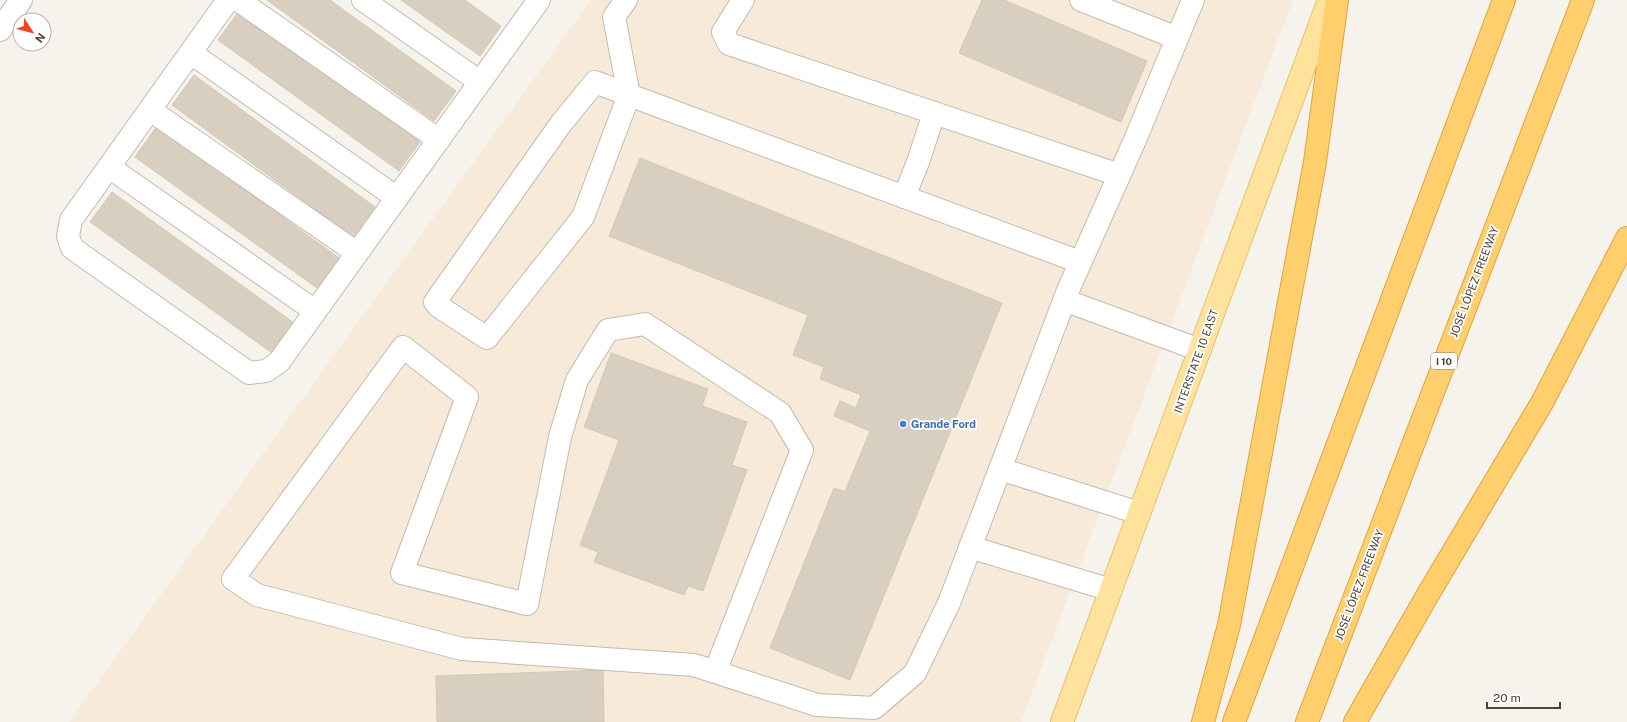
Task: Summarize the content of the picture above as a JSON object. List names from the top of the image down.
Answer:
{
  "streets": {
    "highway": ["JOSÉ LÓPEZ FREEWAY", "I 10"],
    "main road": ["INTERSTATE 10 EAST"]
  },
  "places": ["Grande Ford"],
  "scale_bar": "20 m",
  "north": "bottom right"
}
